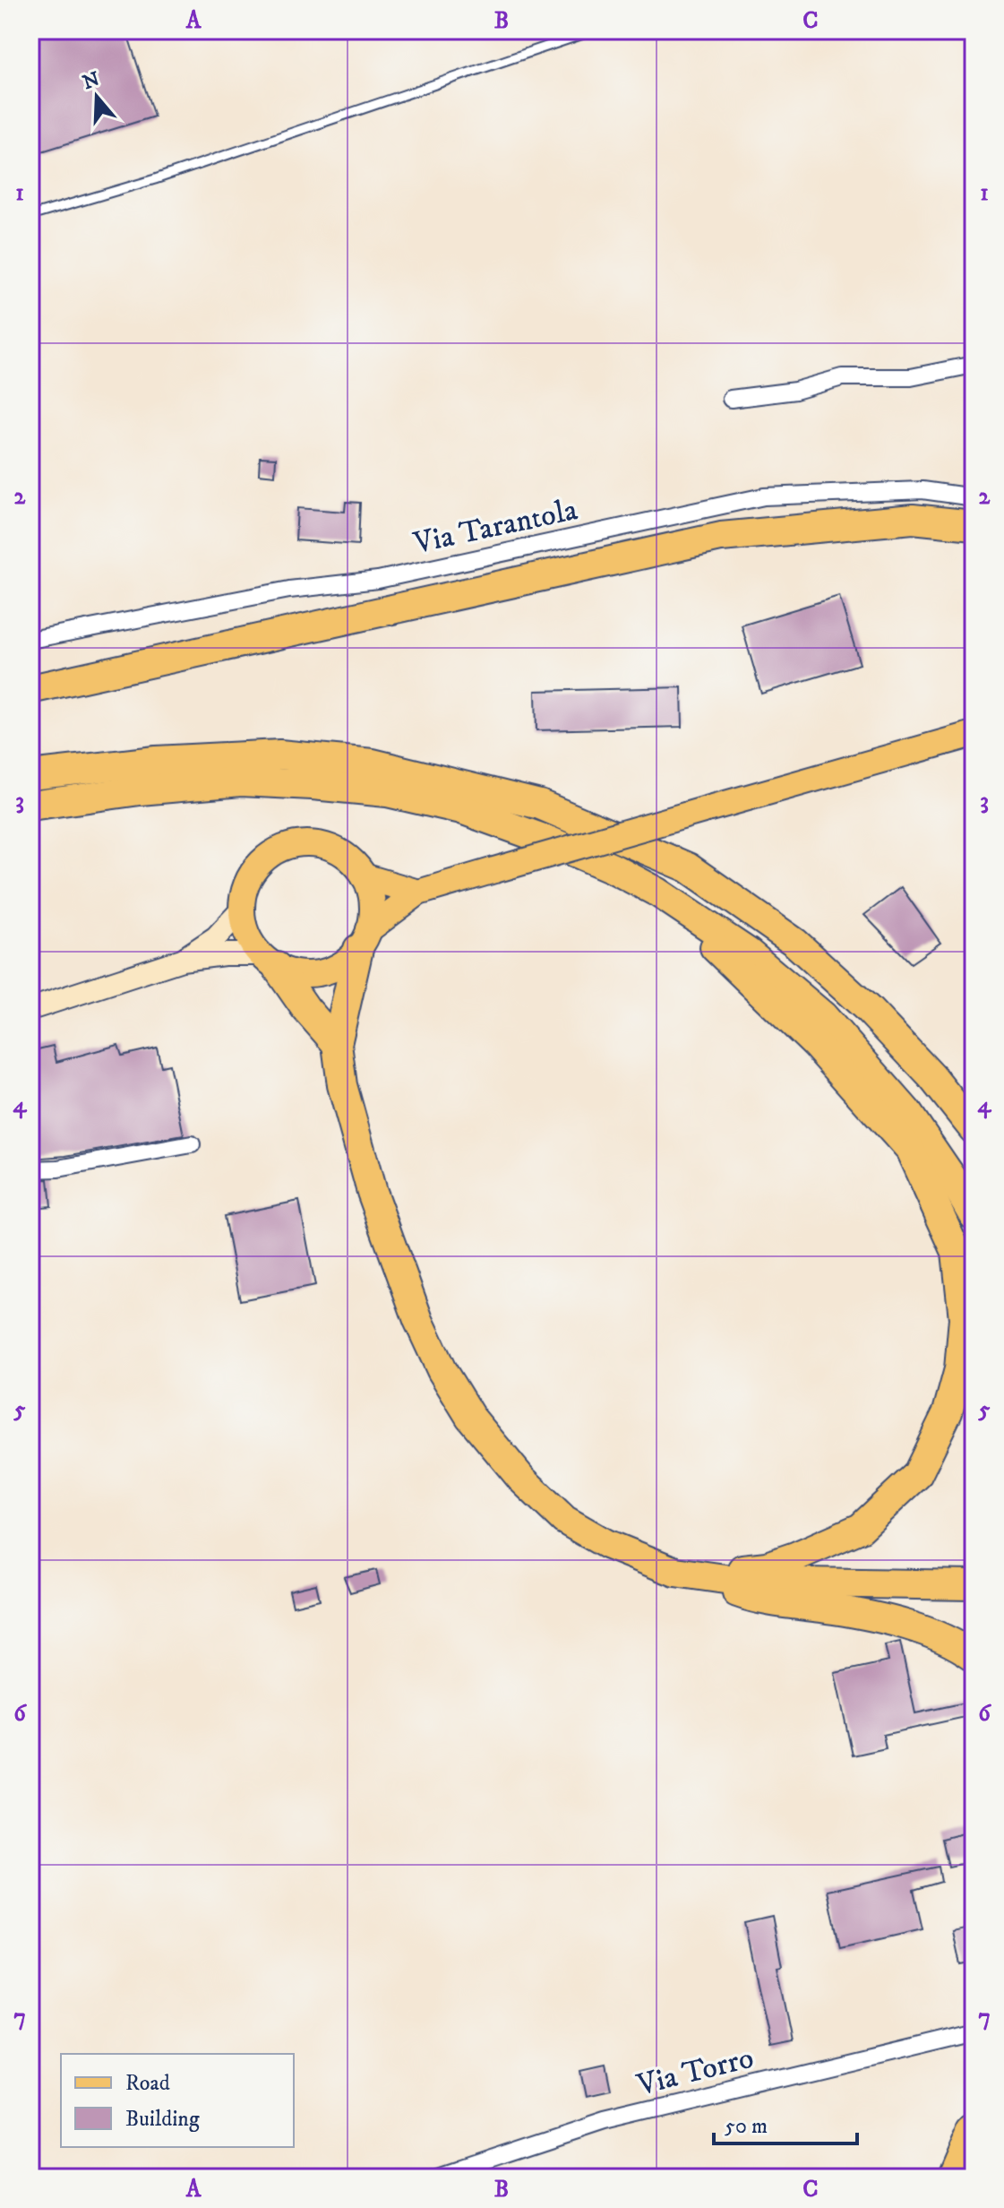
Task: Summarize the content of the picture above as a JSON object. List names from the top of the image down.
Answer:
{
  "streets": {
    "street": ["Via Tarantola", "Via Torro"]
  },
  "legend": ["Road", "Building"],
  "scale_bar": "50 m",
  "north": "top",
  "grid": {
    "columns": ["A", "B", "C"],
    "rows": [
      "1",
      "2",
      "3",
      "4",
      "5",
      "6",
      "7"
    ]
  }
}
